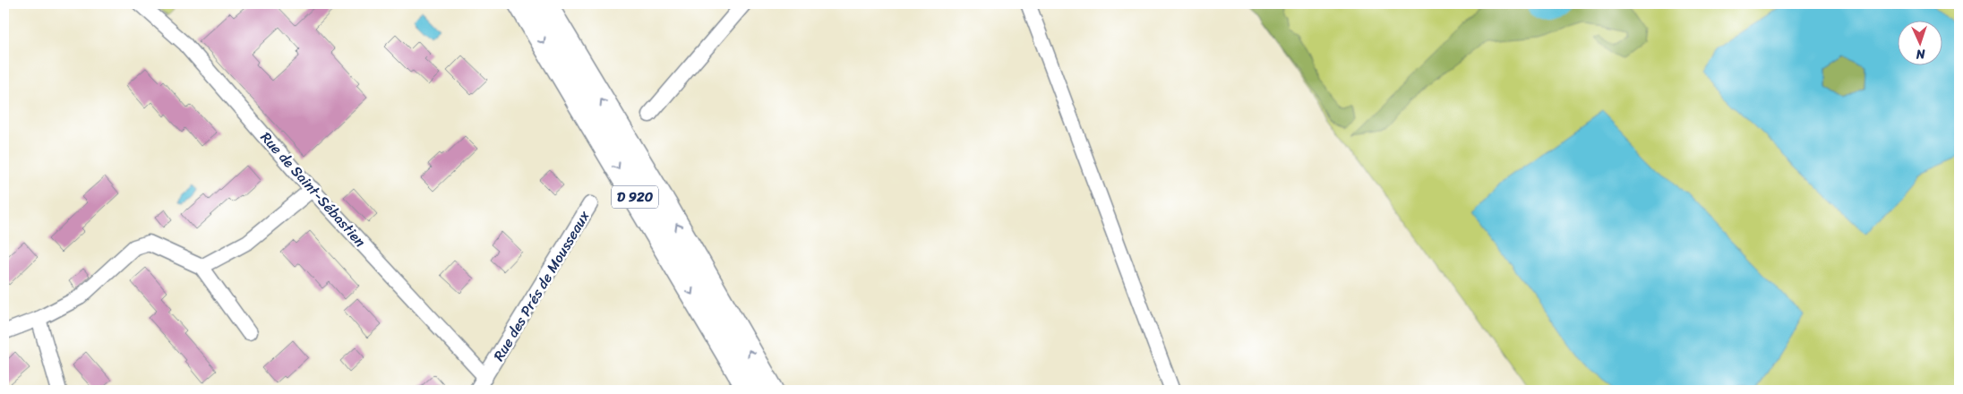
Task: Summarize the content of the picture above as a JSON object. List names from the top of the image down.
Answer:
{
  "streets": {
    "highway": ["D 920"],
    "street": ["Rue de Saint-Sébastien", "Rue des Prés de Mousseaux"]
  },
  "crossings": [
    ["Rue de Saint-Sébastien", "Rue des Prés de Mousseaux"]
  ],
  "north": "bottom"
}
